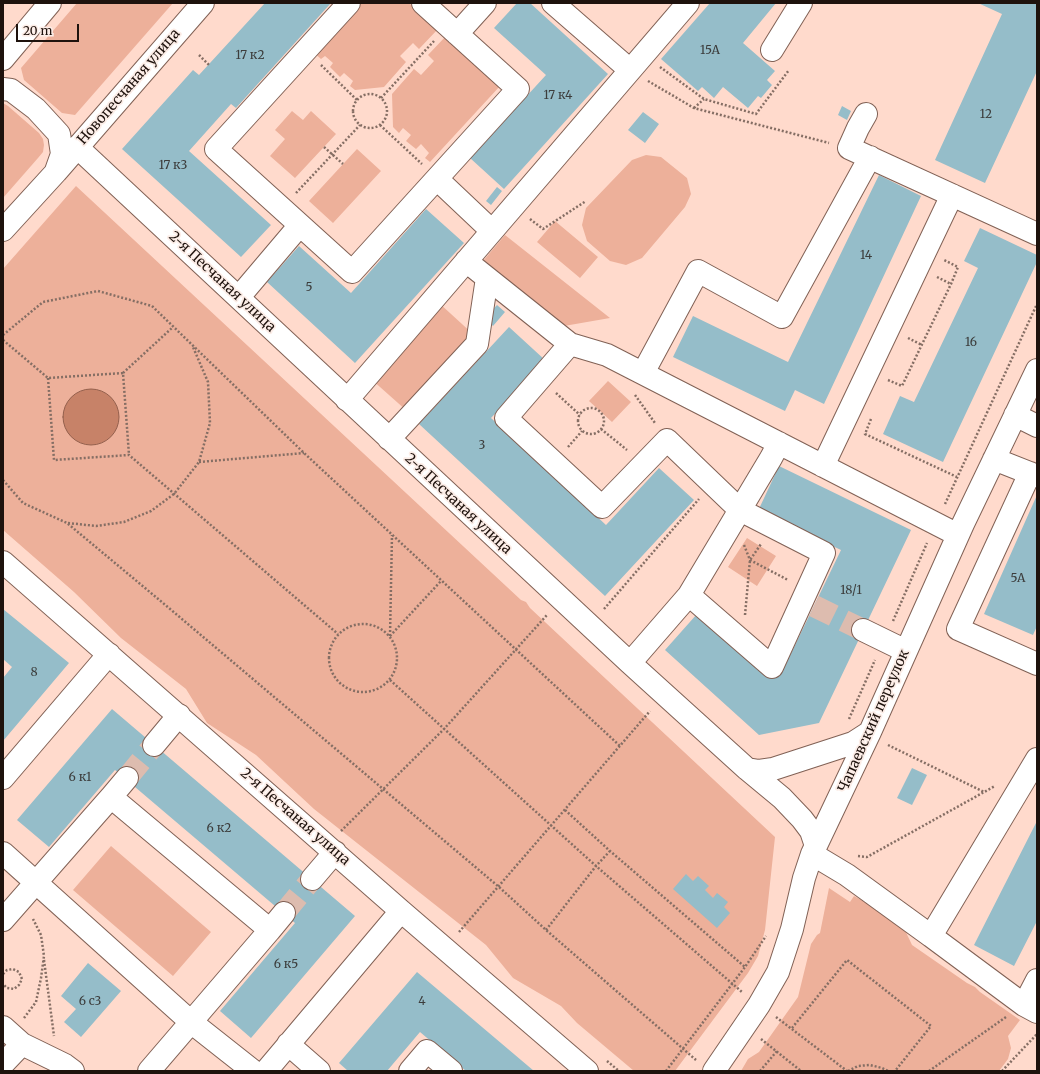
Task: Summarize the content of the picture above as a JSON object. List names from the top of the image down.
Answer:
{
  "streets": {
    "street": ["Новопесчаная улица", "2-я Песчаная улица", "Чапаевский переулок"]
  },
  "crossings": [
    ["Новопесчаная улица", "2-я Песчаная улица"],
    ["2-я Песчаная улица", "Чапаевский переулок"]
  ],
  "house_numbers": [
    "15А",
    "17 к2",
    "17 к4",
    "12",
    "17 к3",
    "14",
    "5",
    "16",
    "3",
    "5А",
    "18/1",
    "8",
    "6 к1",
    "6 к2",
    "6 к5",
    "6 с3",
    "4"
  ],
  "scale_bar": "20 m"
}
